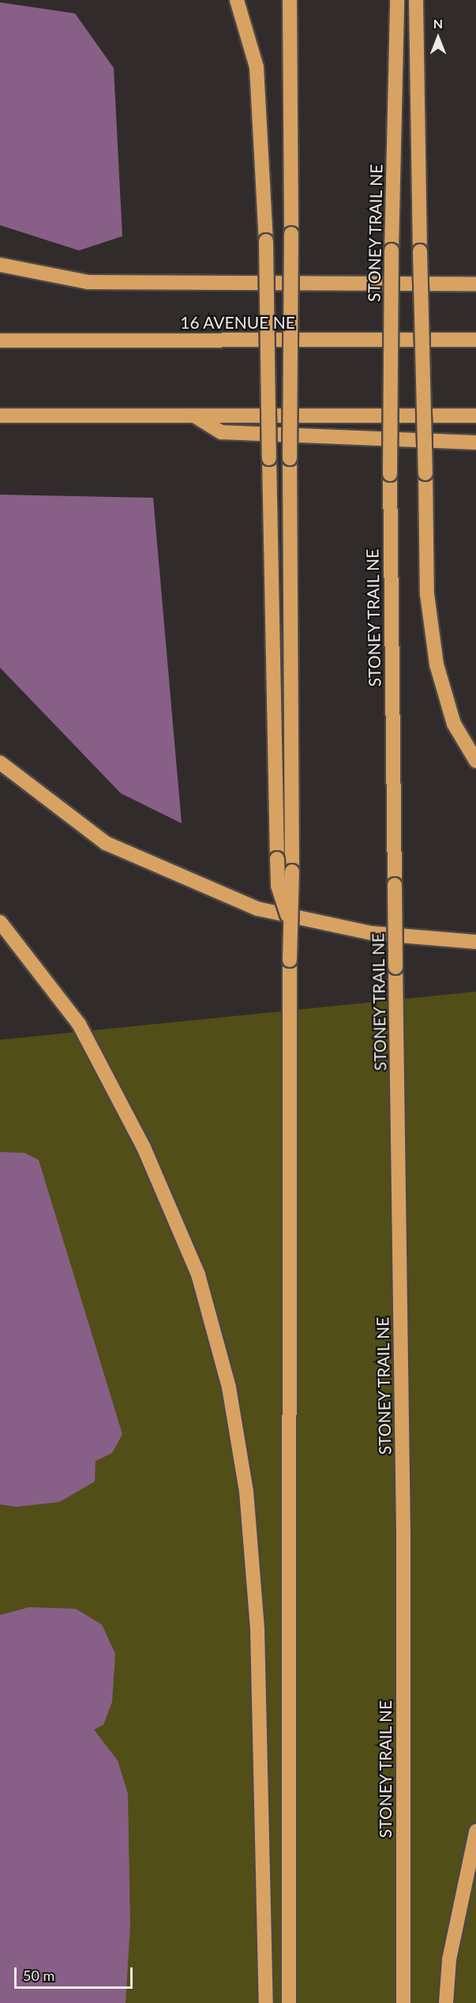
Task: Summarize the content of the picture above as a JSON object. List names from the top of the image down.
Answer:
{
  "streets": {
    "highway": ["STONEY TRAIL NE", "16 AVENUE NE"]
  },
  "scale_bar": "50 m",
  "north": "top"
}
